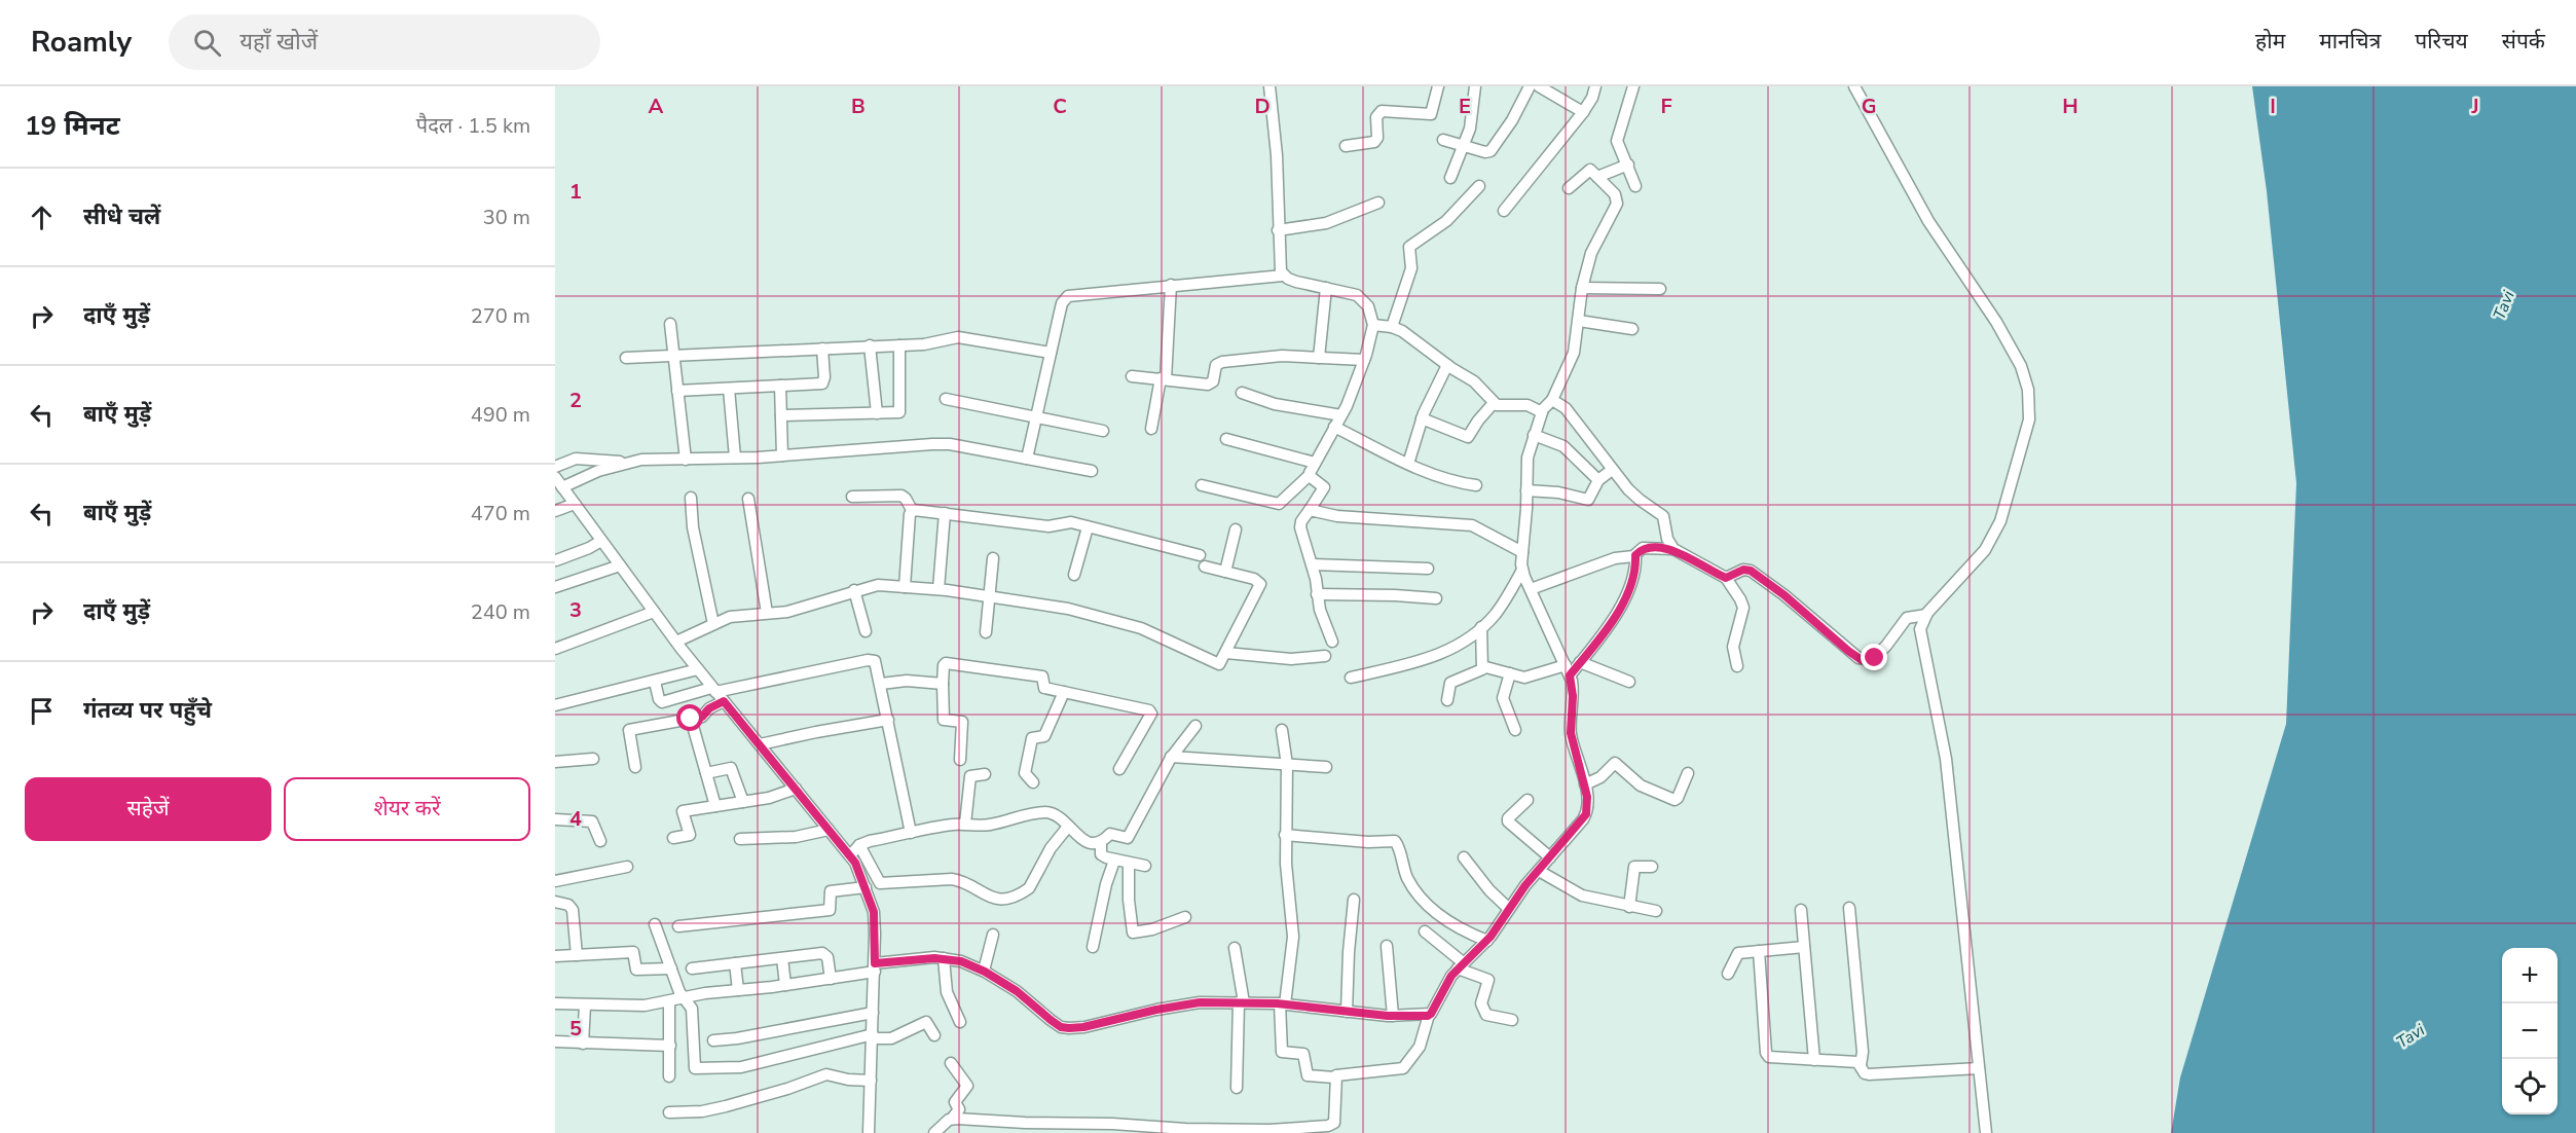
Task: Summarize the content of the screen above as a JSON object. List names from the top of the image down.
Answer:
{
  "water": ["Tavi"],
  "page": {
    "header": "Roamly",
    "search": "यहाँ खोजें",
    "nav": [
      "होम",
      "मानचित्र",
      "परिचय",
      "संपर्क"
    ],
    "heading": ["19 मिनट", "पैदल · 1.5 km"],
    "list": [
      ["सीधे चलें", "30 m"],
      ["दाएँ मुड़ें", "270 m"],
      ["बाएँ मुड़ें", "490 m"],
      ["बाएँ मुड़ें", "470 m"],
      ["दाएँ मुड़ें", "240 m"],
      "गंतव्य पर पहुँचे"
    ],
    "buttons": ["सहेजें", "शेयर करें"],
    "map_buttons": ["+", "−"]
  },
  "grid": {
    "columns": [
      "A",
      "B",
      "C",
      "D",
      "E",
      "F",
      "G",
      "H",
      "I",
      "J"
    ],
    "rows": [
      "1",
      "2",
      "3",
      "4",
      "5"
    ]
  }
}
